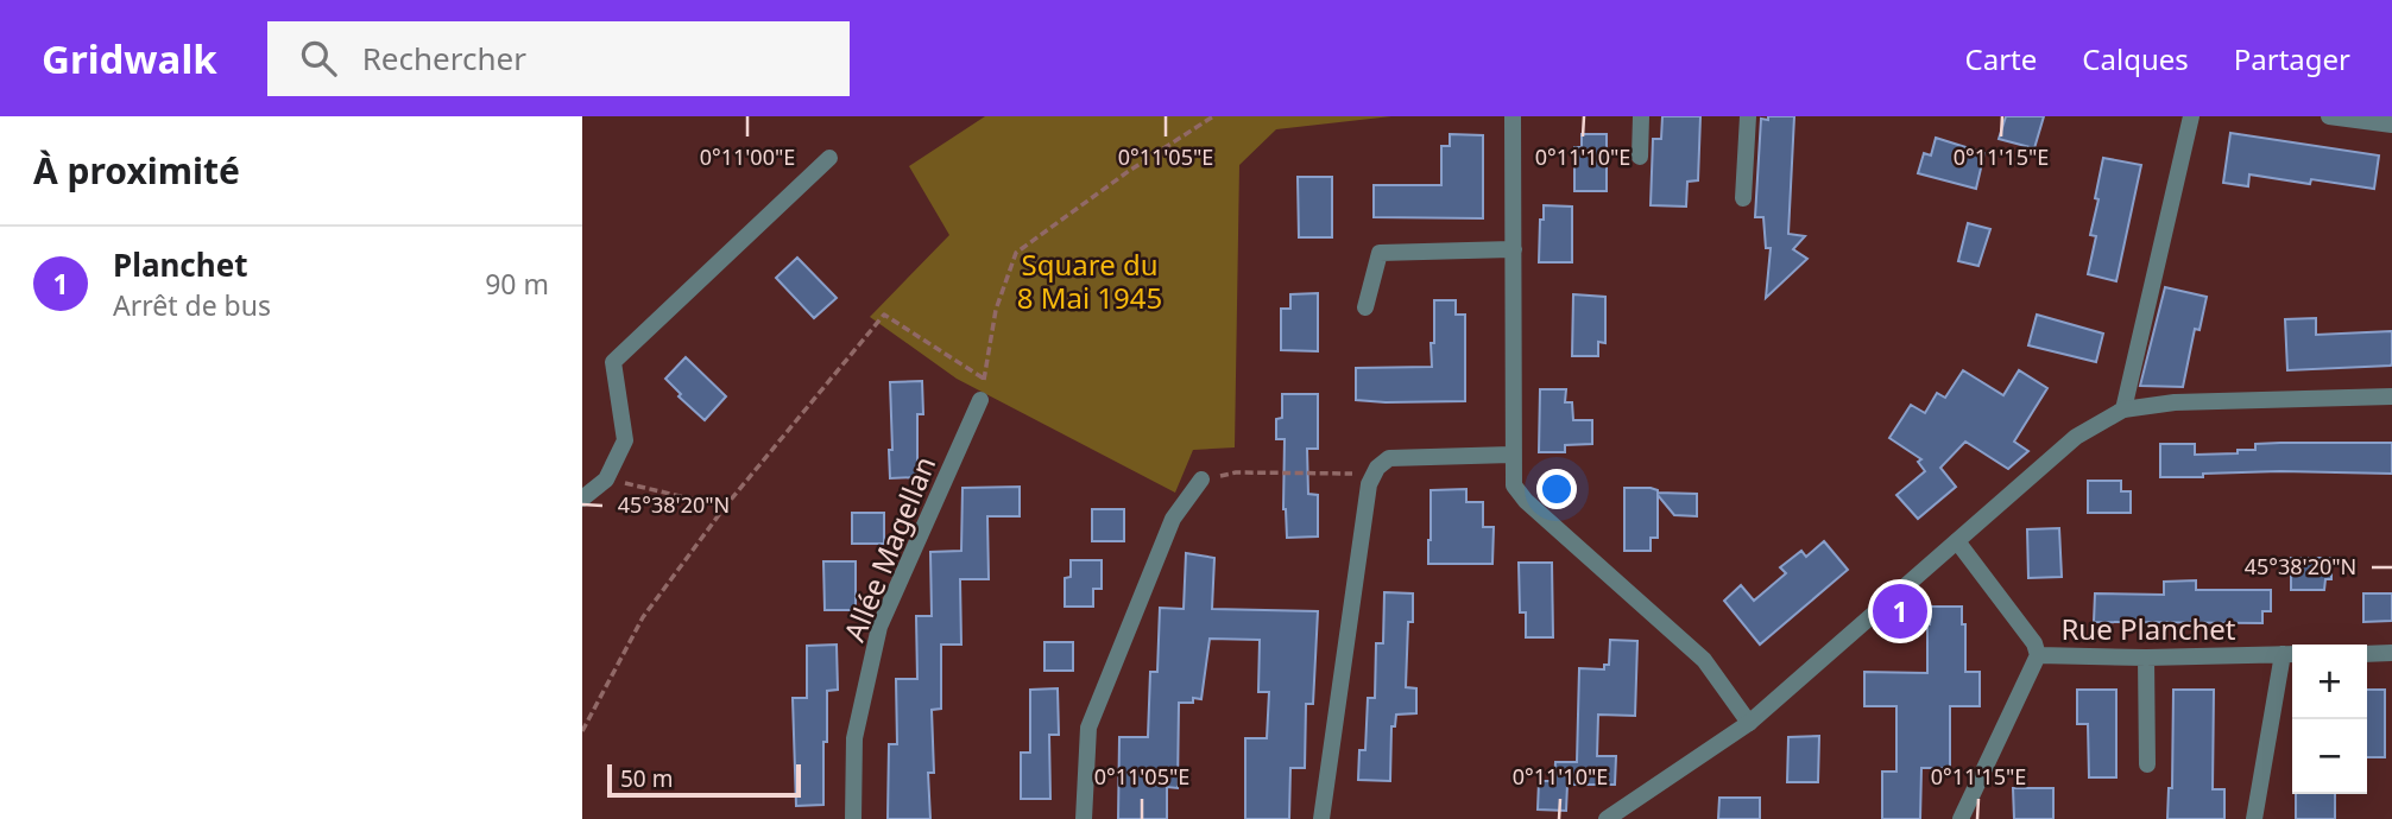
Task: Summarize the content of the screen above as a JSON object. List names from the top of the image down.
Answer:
{
  "streets": {
    "street": ["Allée Magellan", "Rue Planchet"]
  },
  "parks": ["Square du 8 Mai 1945"],
  "scale_bar": "50 m",
  "page": {
    "header": "Gridwalk",
    "search": "Rechercher",
    "nav": ["Carte", "Calques", "Partager"],
    "heading": "À proximité",
    "list": [
      {
        "mark": "1",
        "name": "Planchet",
        "note": "Arrêt de bus",
        "value": "90 m"
      }
    ],
    "pins": "1",
    "map_buttons": ["+", "−"],
    "scale": "50 m"
  },
  "coordinates": [
    "0°11'00\"E",
    "0°11'05\"E",
    "0°11'10\"E",
    "0°11'15\"E",
    "45°38'20\"N"
  ]
}
